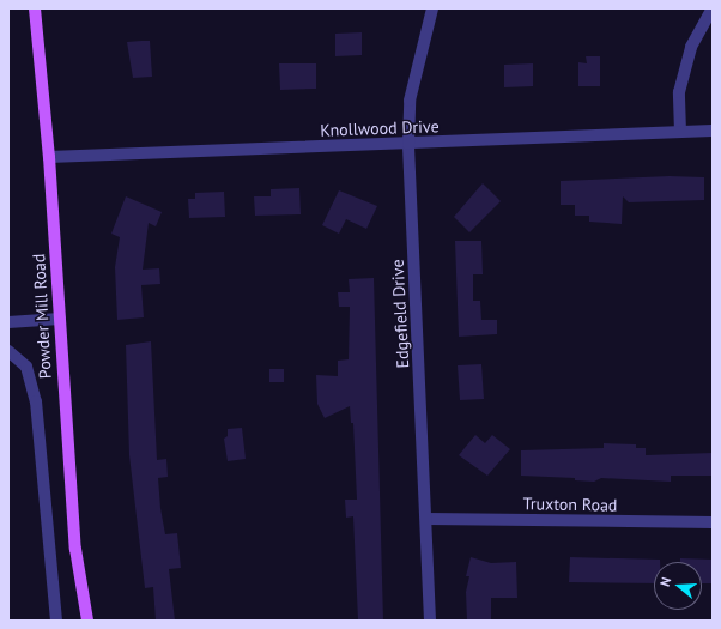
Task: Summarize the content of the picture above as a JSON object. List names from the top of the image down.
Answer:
{
  "streets": {
    "main road": ["Powder Mill Road"],
    "street": ["Knollwood Drive", "Edgefield Drive", "Truxton Road"]
  },
  "crossings": [
    ["Knollwood Drive", "Edgefield Drive"],
    ["Knollwood Drive", "Powder Mill Road"],
    ["Edgefield Drive", "Truxton Road"]
  ],
  "north": "left"
}
